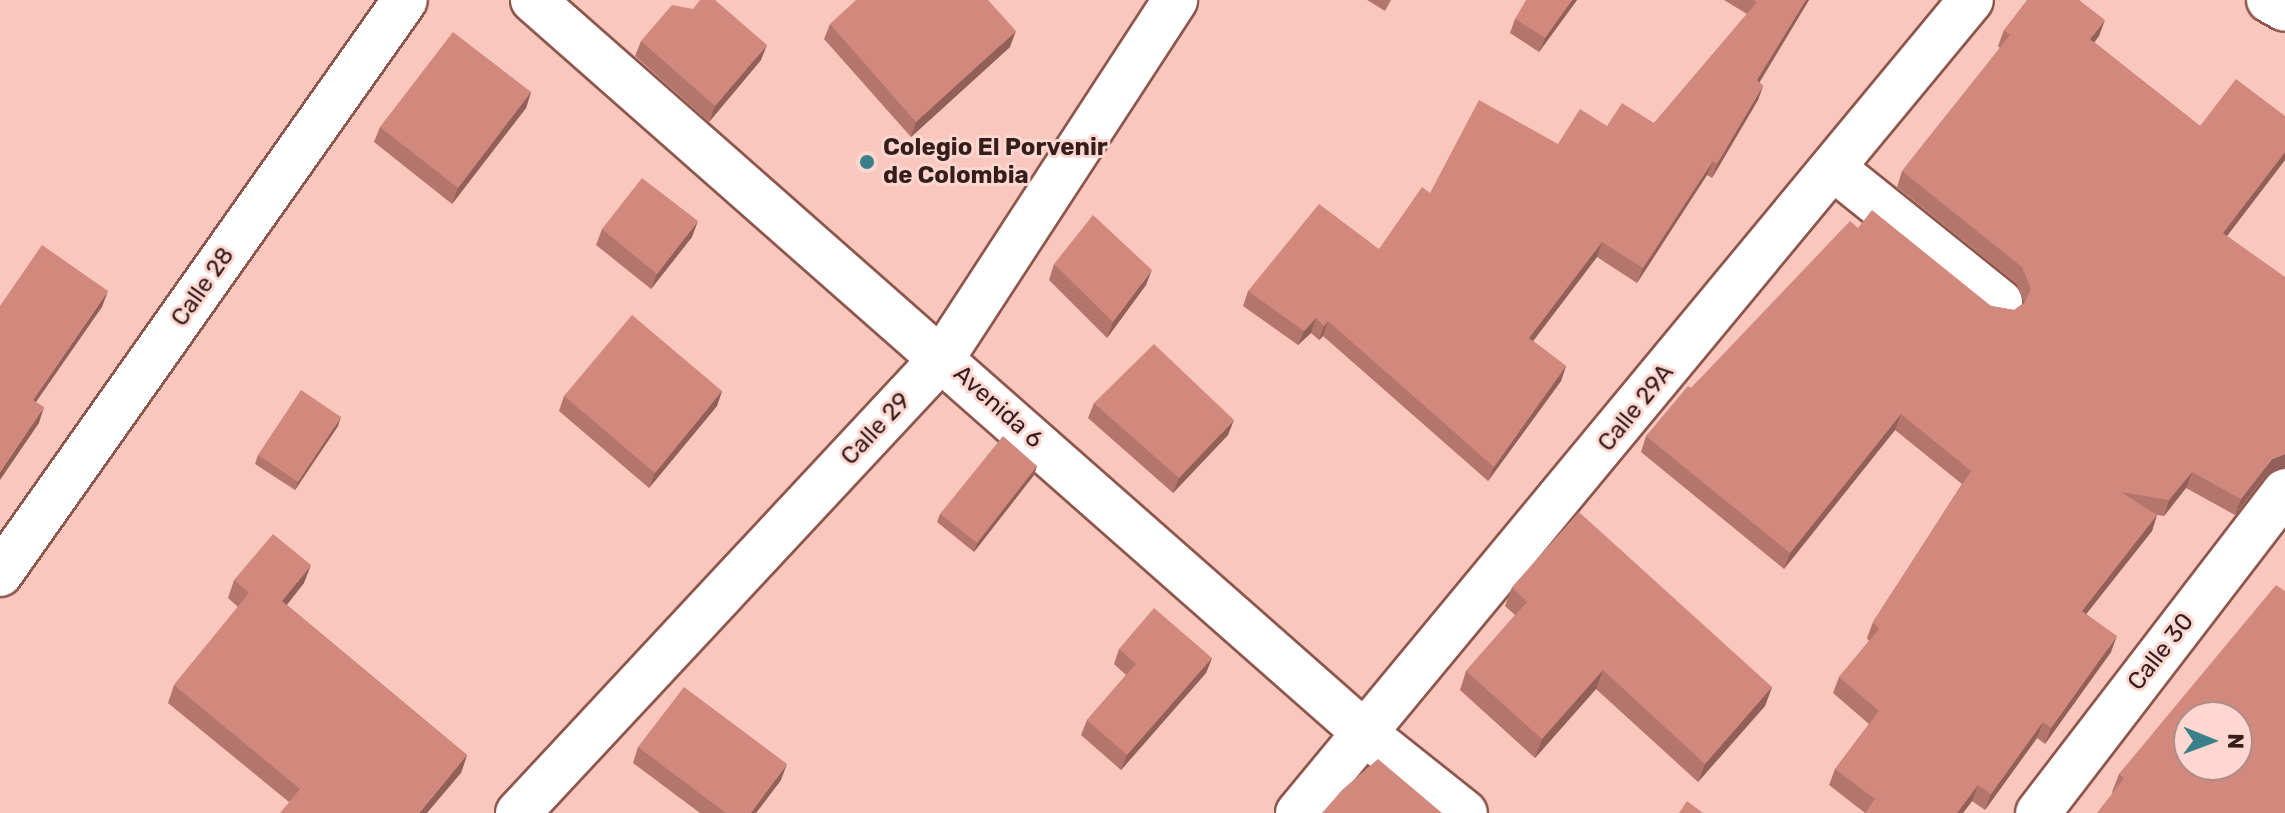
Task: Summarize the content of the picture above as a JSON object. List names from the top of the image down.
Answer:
{
  "streets": {
    "street": [
      "Calle 28",
      "Avenida 6",
      "Calle 29A",
      "Calle 29",
      "Calle 30"
    ]
  },
  "crossings": [
    ["Avenida 6", "Calle 29A"],
    ["Avenida 6", "Calle 29"]
  ],
  "places": ["Colegio El Porvenir de Colombia"],
  "north": "right"
}
